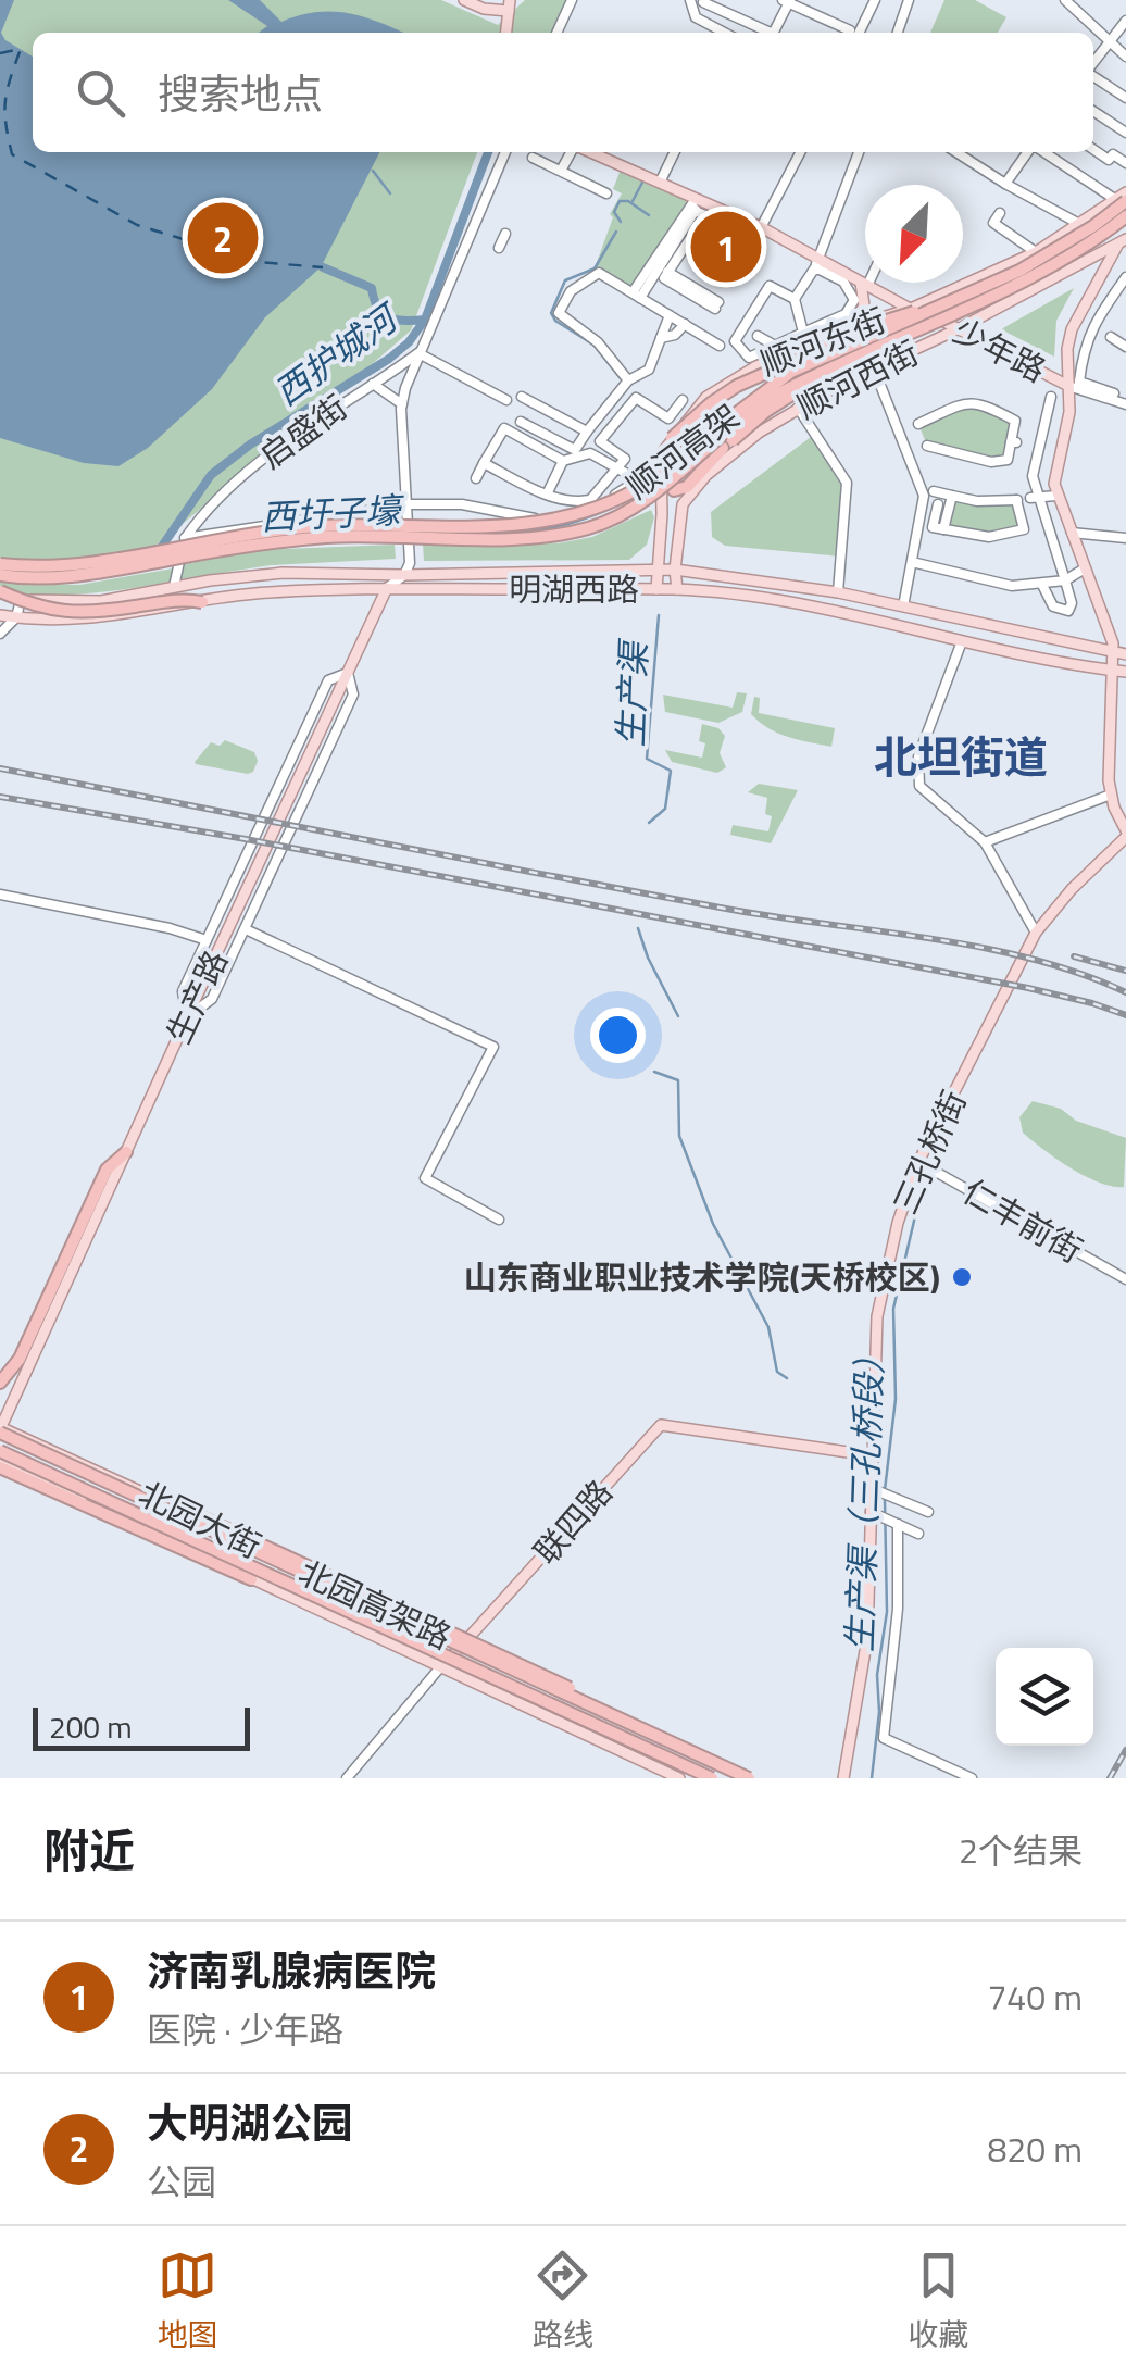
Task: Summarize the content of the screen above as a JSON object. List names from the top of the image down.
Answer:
{
  "streets": {
    "highway": ["顺河高架", "北园高架路"],
    "main road": [
      "顺河东街",
      "少年路",
      "顺河西街",
      "明湖西路",
      "生产路",
      "三孔桥街",
      "北园大街",
      "联四路"
    ],
    "street": ["启盛街", "仁丰前街"]
  },
  "crossings": [
    ["顺河东街", "少年路"],
    ["顺河东街", "顺河高架"],
    ["顺河东街", "明湖西路"],
    ["少年路", "顺河西街"],
    ["少年路", "顺河高架"],
    ["顺河西街", "明湖西路"],
    ["启盛街", "明湖西路"],
    ["明湖西路", "生产路"],
    ["生产路", "北园大街"],
    ["生产路", "北园高架路"],
    ["三孔桥街", "仁丰前街"],
    ["三孔桥街", "联四路"],
    ["北园大街", "联四路"],
    ["北园大街", "北园高架路"]
  ],
  "districts": ["北坦街道"],
  "water": [
    "西护城河",
    "西圩子壕",
    "生产渠",
    "生产渠（三孔桥段）"
  ],
  "places": ["山东商业职业技术学院(天桥校区)"],
  "scale_bar": "200 m",
  "north": "bottom left",
  "page": {
    "search": "搜索地点",
    "pins": ["2", "1"],
    "scale": "200 m",
    "heading": ["附近", "2个结果"],
    "list": [
      {
        "mark": "1",
        "name": "济南乳腺病医院",
        "note": "医院 · 少年路",
        "value": "740 m"
      },
      {
        "mark": "2",
        "name": "大明湖公园",
        "note": "公园",
        "value": "820 m"
      }
    ],
    "nav": ["地图", "路线", "收藏"]
  }
}
